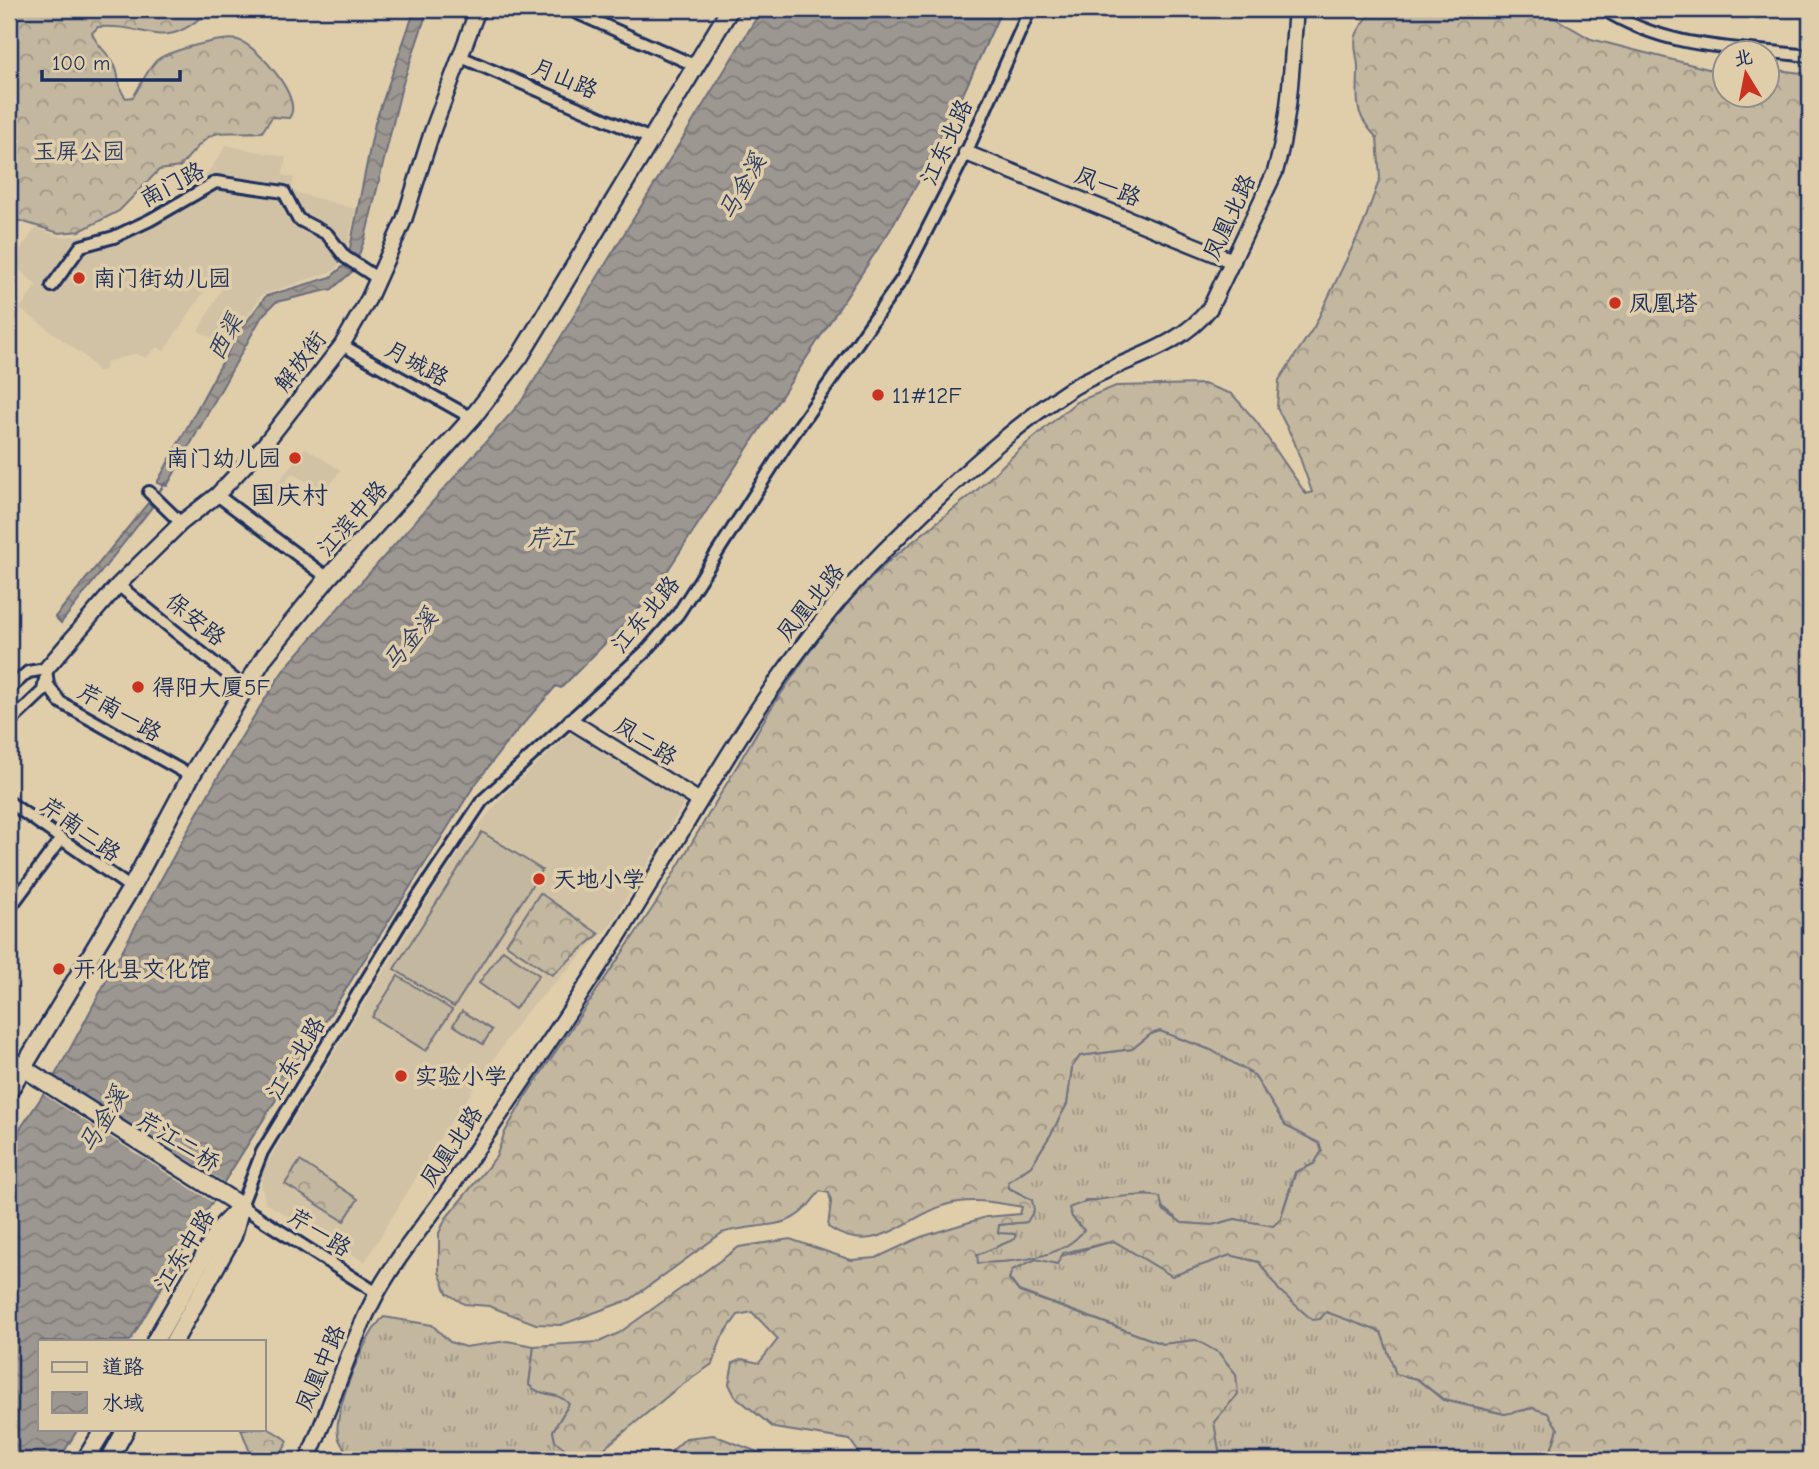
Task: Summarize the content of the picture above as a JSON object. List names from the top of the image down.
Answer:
{
  "streets": {
    "main road": ["江滨中路", "芹江二桥", "江东中路"],
    "street": [
      "月山路",
      "江东北路",
      "南门路",
      "凤一路",
      "凤凰北路",
      "解放街",
      "月城路",
      "保安路",
      "芹南一路",
      "凤二路",
      "芹南二路",
      "芹一路",
      "凤凰中路"
    ]
  },
  "crossings": [
    ["月山路", "解放街"],
    ["月山路", "江滨中路"],
    ["江东北路", "凤一路"],
    ["江东北路", "凤二路"],
    ["江东北路", "芹江二桥"],
    ["江东北路", "芹一路"],
    ["江东北路", "江东中路"],
    ["南门路", "解放街"],
    ["凤一路", "凤凰北路"],
    ["凤凰北路", "凤二路"],
    ["凤凰北路", "芹一路"],
    ["凤凰北路", "凤凰中路"],
    ["解放街", "月城路"],
    ["解放街", "保安路"],
    ["解放街", "芹南一路"],
    ["月城路", "江滨中路"],
    ["江滨中路", "保安路"],
    ["江滨中路", "芹南一路"],
    ["江滨中路", "芹南二路"],
    ["江滨中路", "芹江二桥"],
    ["芹江二桥", "芹一路"],
    ["芹江二桥", "江东中路"],
    ["芹一路", "江东中路"],
    ["芹一路", "凤凰中路"]
  ],
  "districts": ["国庆村"],
  "water": ["马金溪", "西渠", "芹江"],
  "parks": ["玉屏公园"],
  "places": [
    "南门街幼儿园",
    "凤凰塔",
    "11#12F",
    "南门幼儿园",
    "得阳大厦5F",
    "天地小学",
    "开化县文化馆",
    "实验小学"
  ],
  "legend": ["道路", "水域"],
  "scale_bar": "100 m",
  "north": "top"
}
